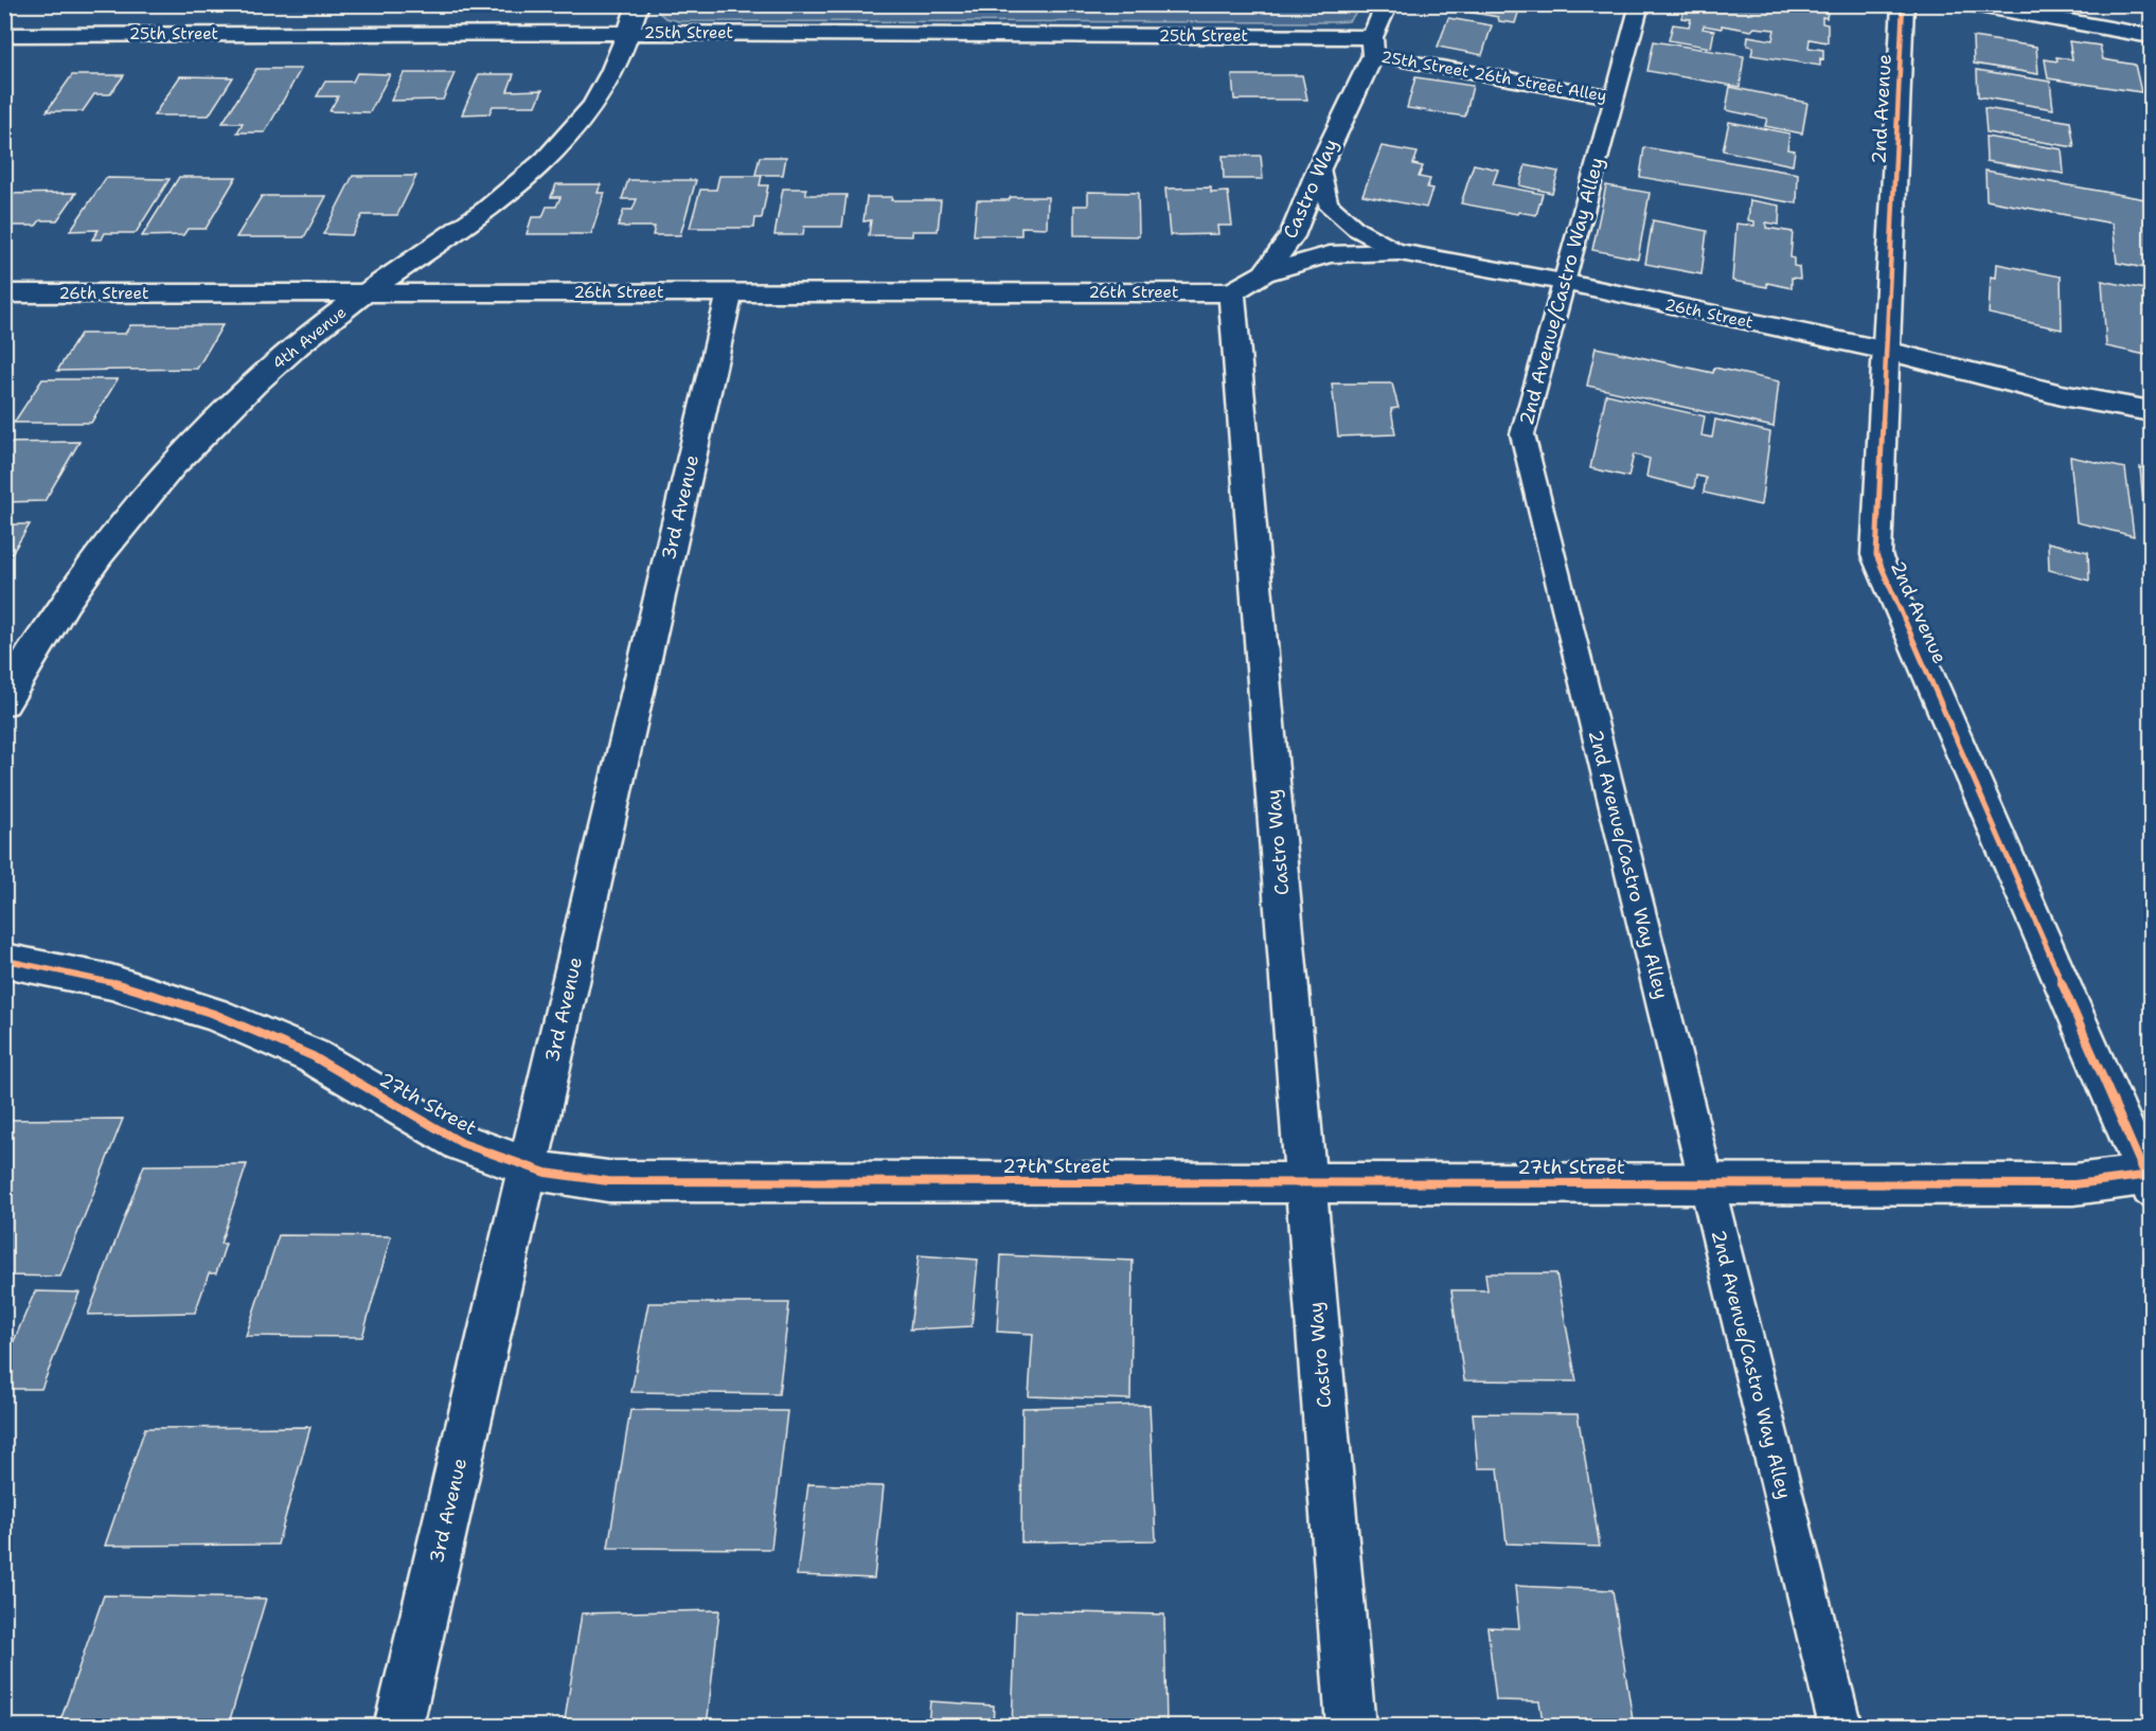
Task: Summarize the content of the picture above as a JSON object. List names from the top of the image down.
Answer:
{
  "streets": {
    "street": [
      "25th Street",
      "2nd Avenue",
      "Castro Way",
      "26th Street",
      "4th Avenue",
      "3rd Avenue",
      "27th Street"
    ],
    "lane": ["25th Street 26th Street Alley", "2nd Avenue/Castro Way Alley"]
  },
  "crossings": [
    ["25th Street", "25th Street 26th Street Alley"],
    ["25th Street", "Castro Way"],
    ["25th Street", "4th Avenue"],
    ["25th Street 26th Street Alley", "Castro Way"],
    ["25th Street 26th Street Alley", "2nd Avenue/Castro Way Alley"],
    ["2nd Avenue", "26th Street"],
    ["2nd Avenue", "27th Street"],
    ["Castro Way", "26th Street"],
    ["Castro Way", "27th Street"],
    ["2nd Avenue/Castro Way Alley", "26th Street"],
    ["2nd Avenue/Castro Way Alley", "27th Street"],
    ["26th Street", "4th Avenue"],
    ["26th Street", "3rd Avenue"],
    ["3rd Avenue", "27th Street"]
  ]
}
